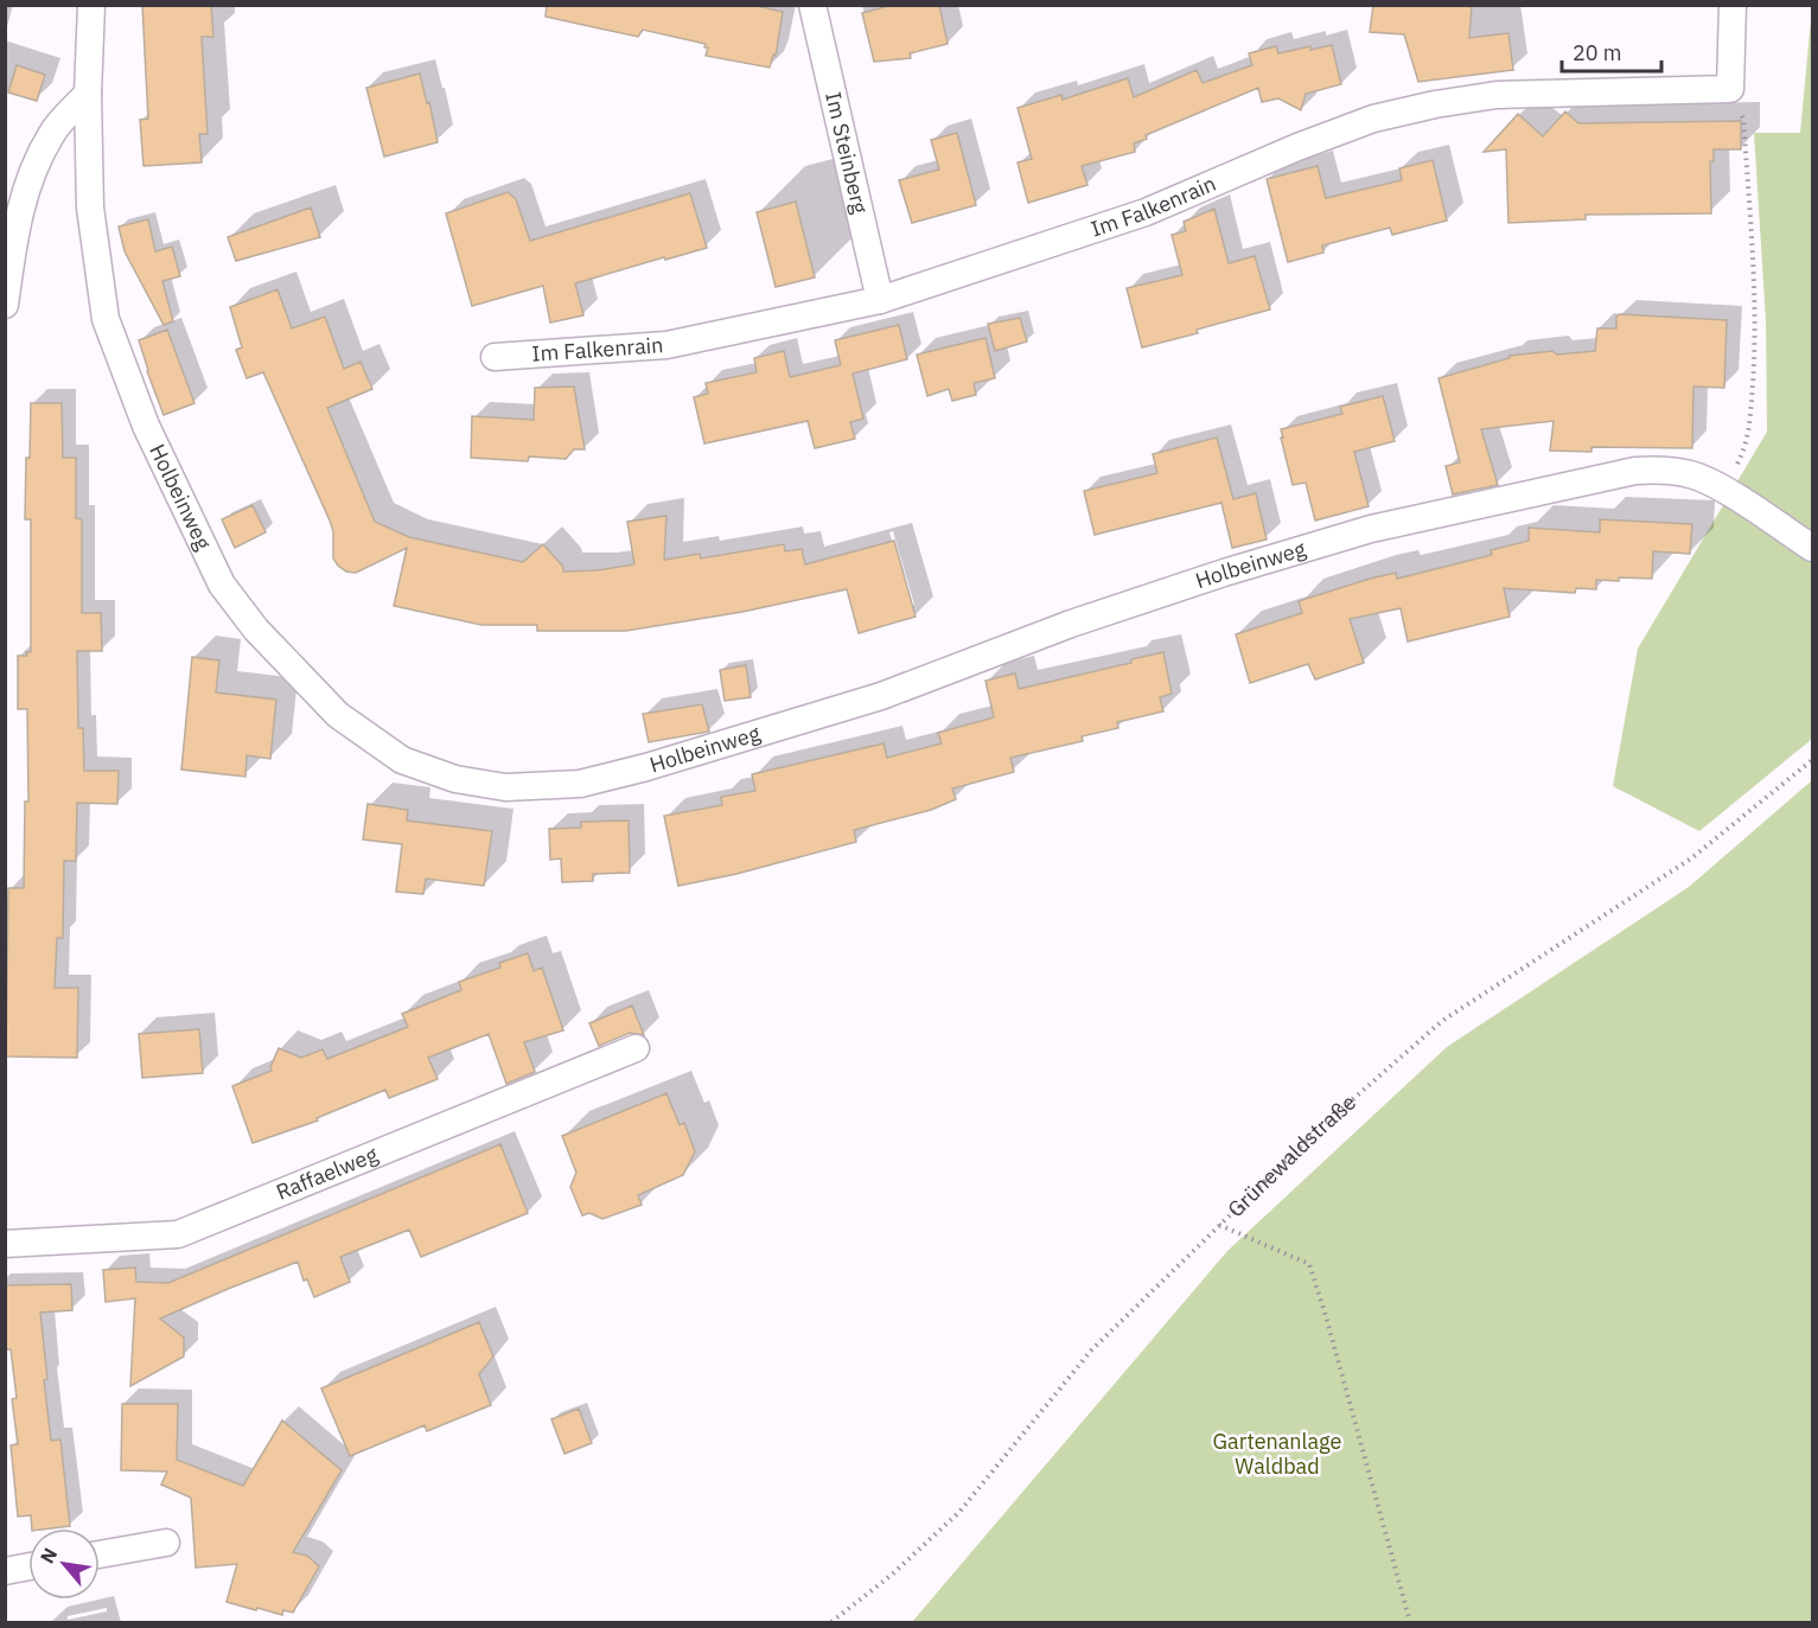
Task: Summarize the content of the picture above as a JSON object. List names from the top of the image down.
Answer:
{
  "streets": {
    "street": [
      "Im Steinberg",
      "Im Falkenrain",
      "Holbeinweg",
      "Raffaelweg"
    ],
    "path": ["Grünewaldstraße"]
  },
  "crossings": [
    ["Im Steinberg", "Im Falkenrain"]
  ],
  "parks": ["Gartenanlage Waldbad"],
  "scale_bar": "20 m",
  "north": "top left"
}
